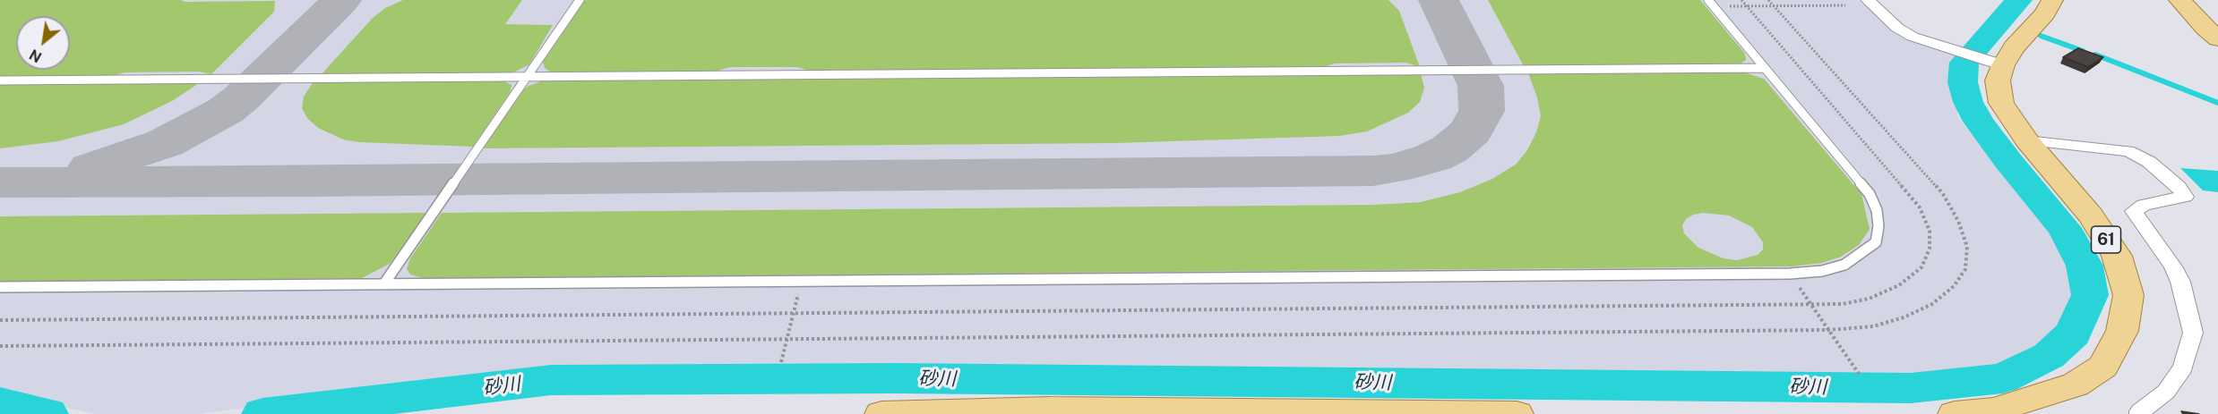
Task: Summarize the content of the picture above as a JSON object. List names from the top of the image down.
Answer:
{
  "streets": {
    "main road": ["61"]
  },
  "water": ["砂川"],
  "north": "bottom left"
}
